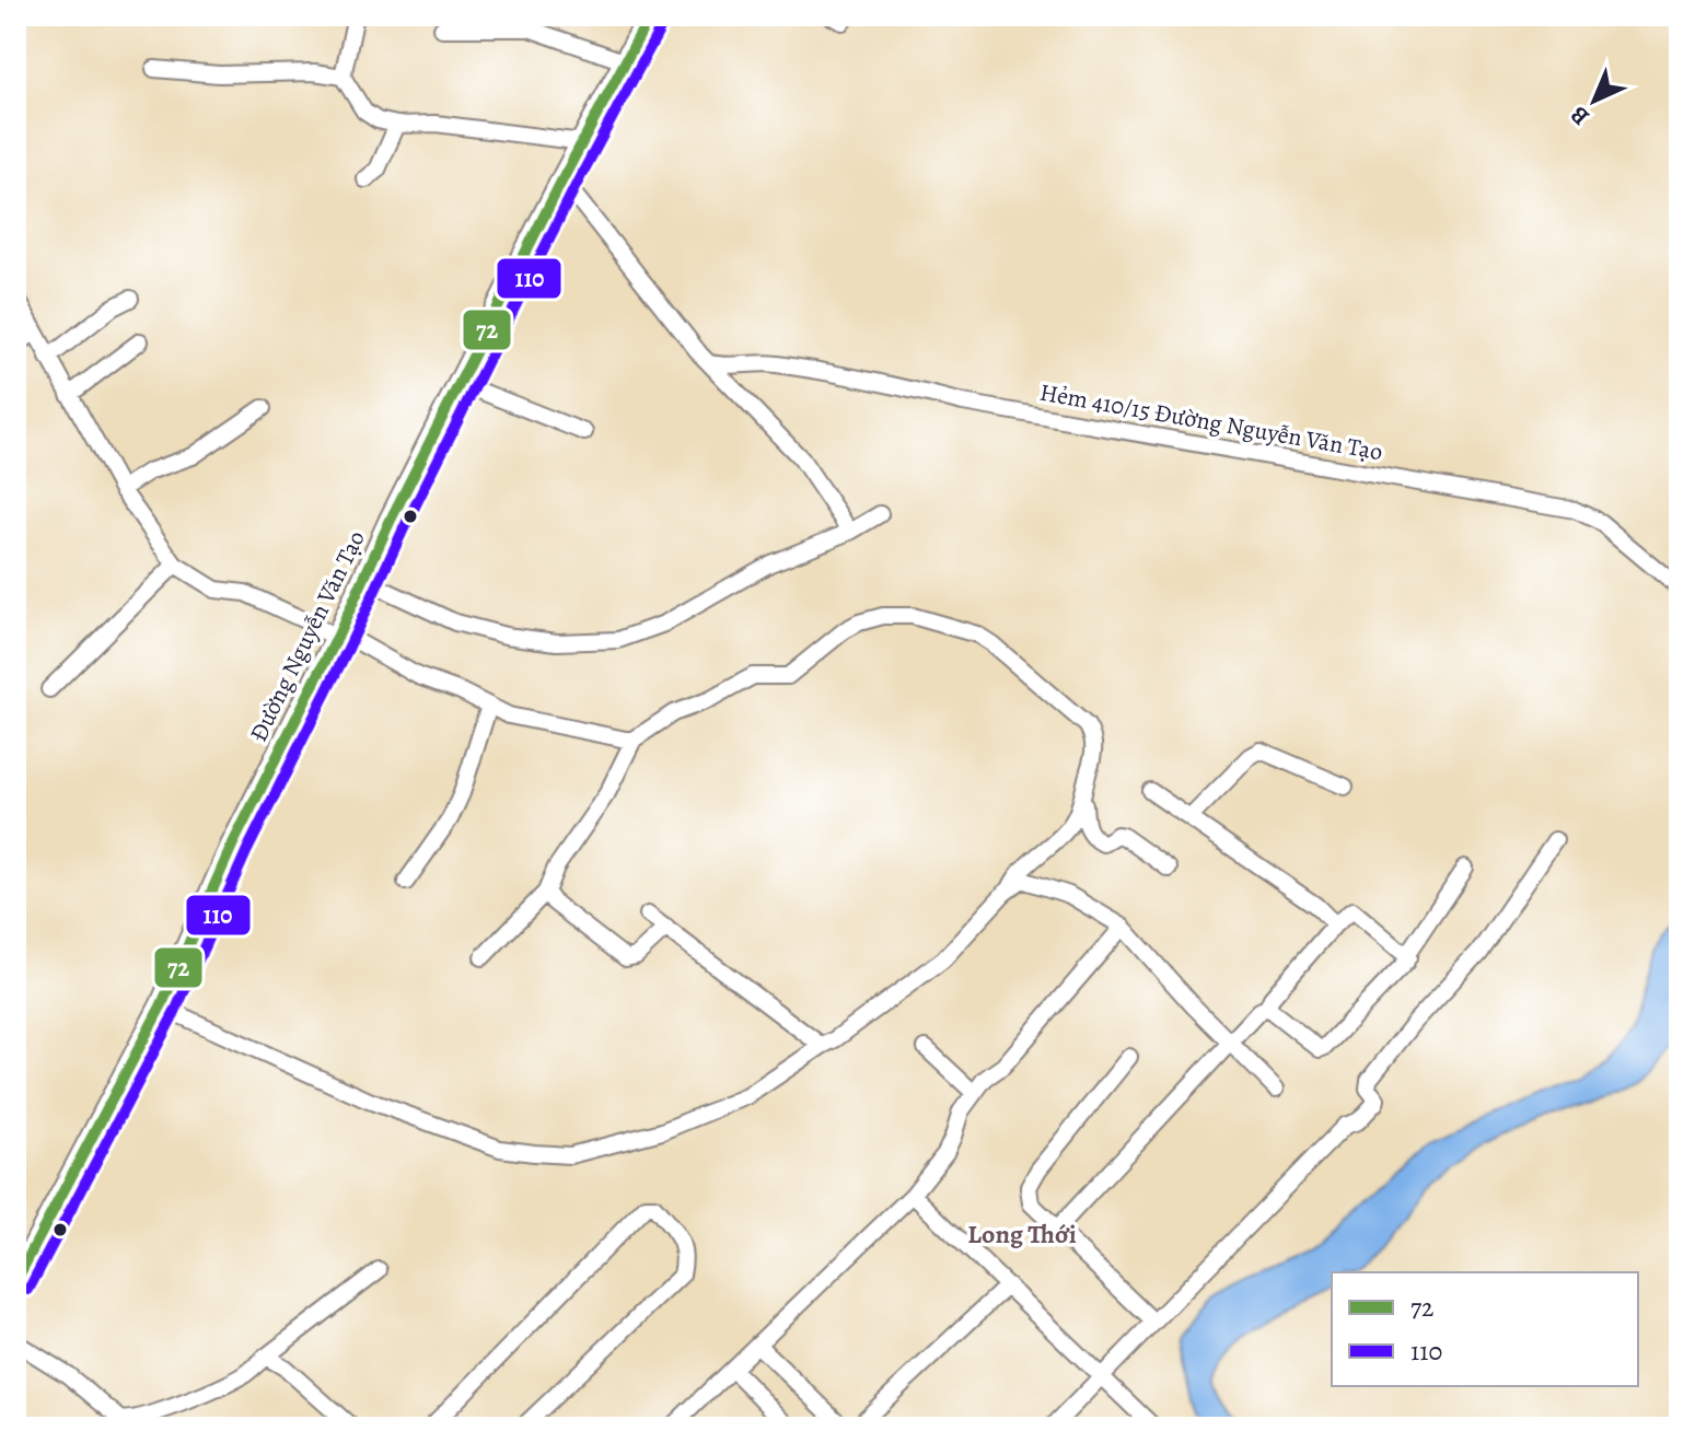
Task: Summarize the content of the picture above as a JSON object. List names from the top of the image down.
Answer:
{
  "streets": {
    "main road": ["Đường Nguyễn Văn Tạo"],
    "street": ["Hẻm 410/15 Đường Nguyễn Văn Tạo"]
  },
  "districts": ["Long Thới"],
  "lines": ["transit line 72", "transit line 110"],
  "legend": ["72", "110"],
  "north": "bottom left"
}
